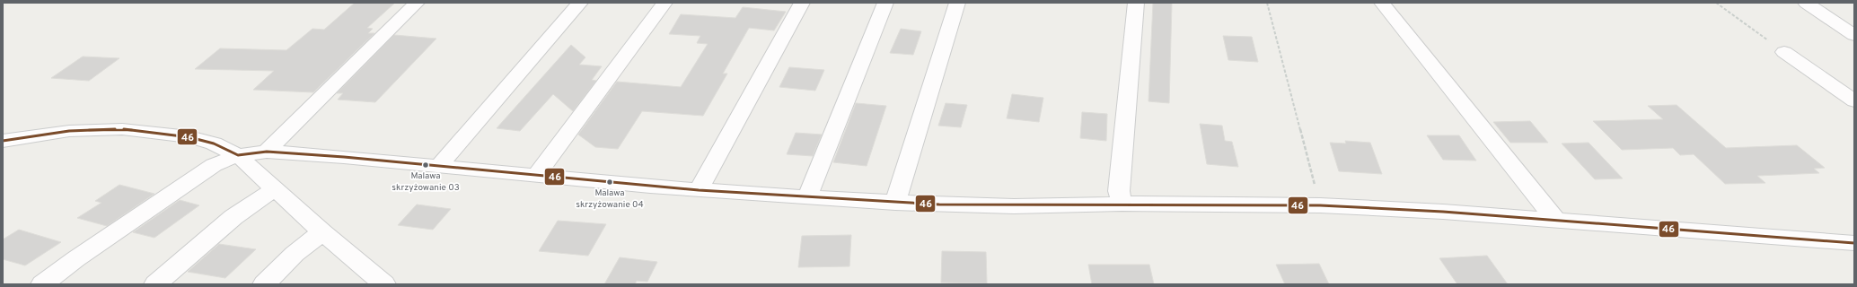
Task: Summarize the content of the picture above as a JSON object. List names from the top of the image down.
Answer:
{
  "places": ["Malawa skrzyżowanie 03", "Malawa skrzyżowanie 04"],
  "lines": ["transit line 46"]
}
